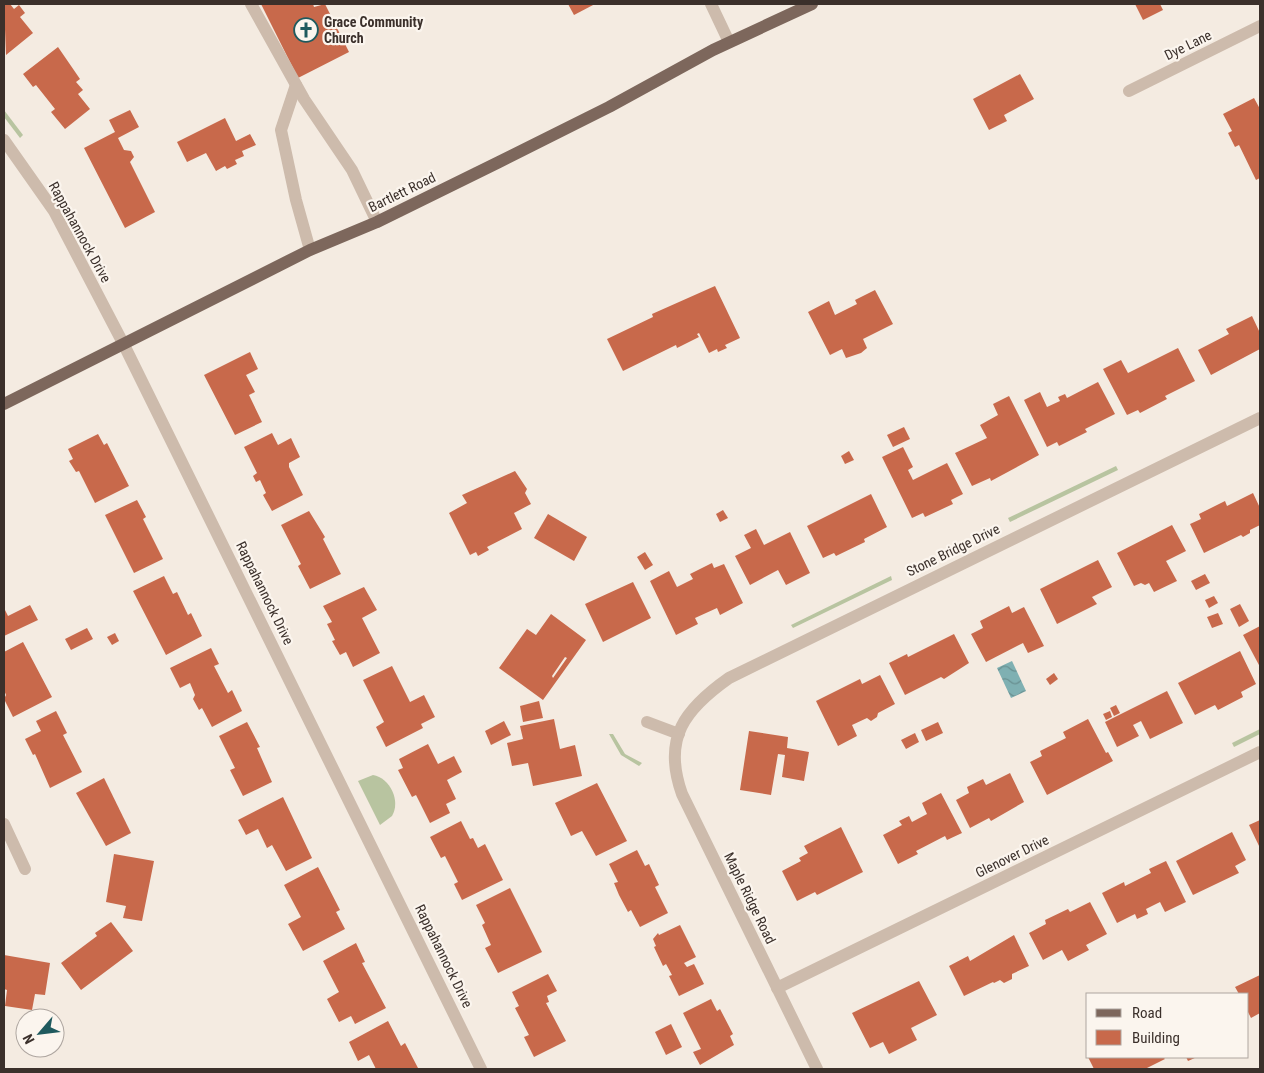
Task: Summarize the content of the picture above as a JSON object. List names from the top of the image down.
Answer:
{
  "streets": {
    "main road": ["Bartlett Road"],
    "street": [
      "Dye Lane",
      "Rappahannock Drive",
      "Stone Bridge Drive",
      "Glenover Drive",
      "Maple Ridge Road"
    ]
  },
  "crossings": [
    ["Bartlett Road", "Rappahannock Drive"],
    ["Stone Bridge Drive", "Maple Ridge Road"],
    ["Glenover Drive", "Maple Ridge Road"]
  ],
  "places": {
    "church": ["Grace Community Church"]
  },
  "legend": ["Road", "Building"],
  "north": "bottom left"
}
